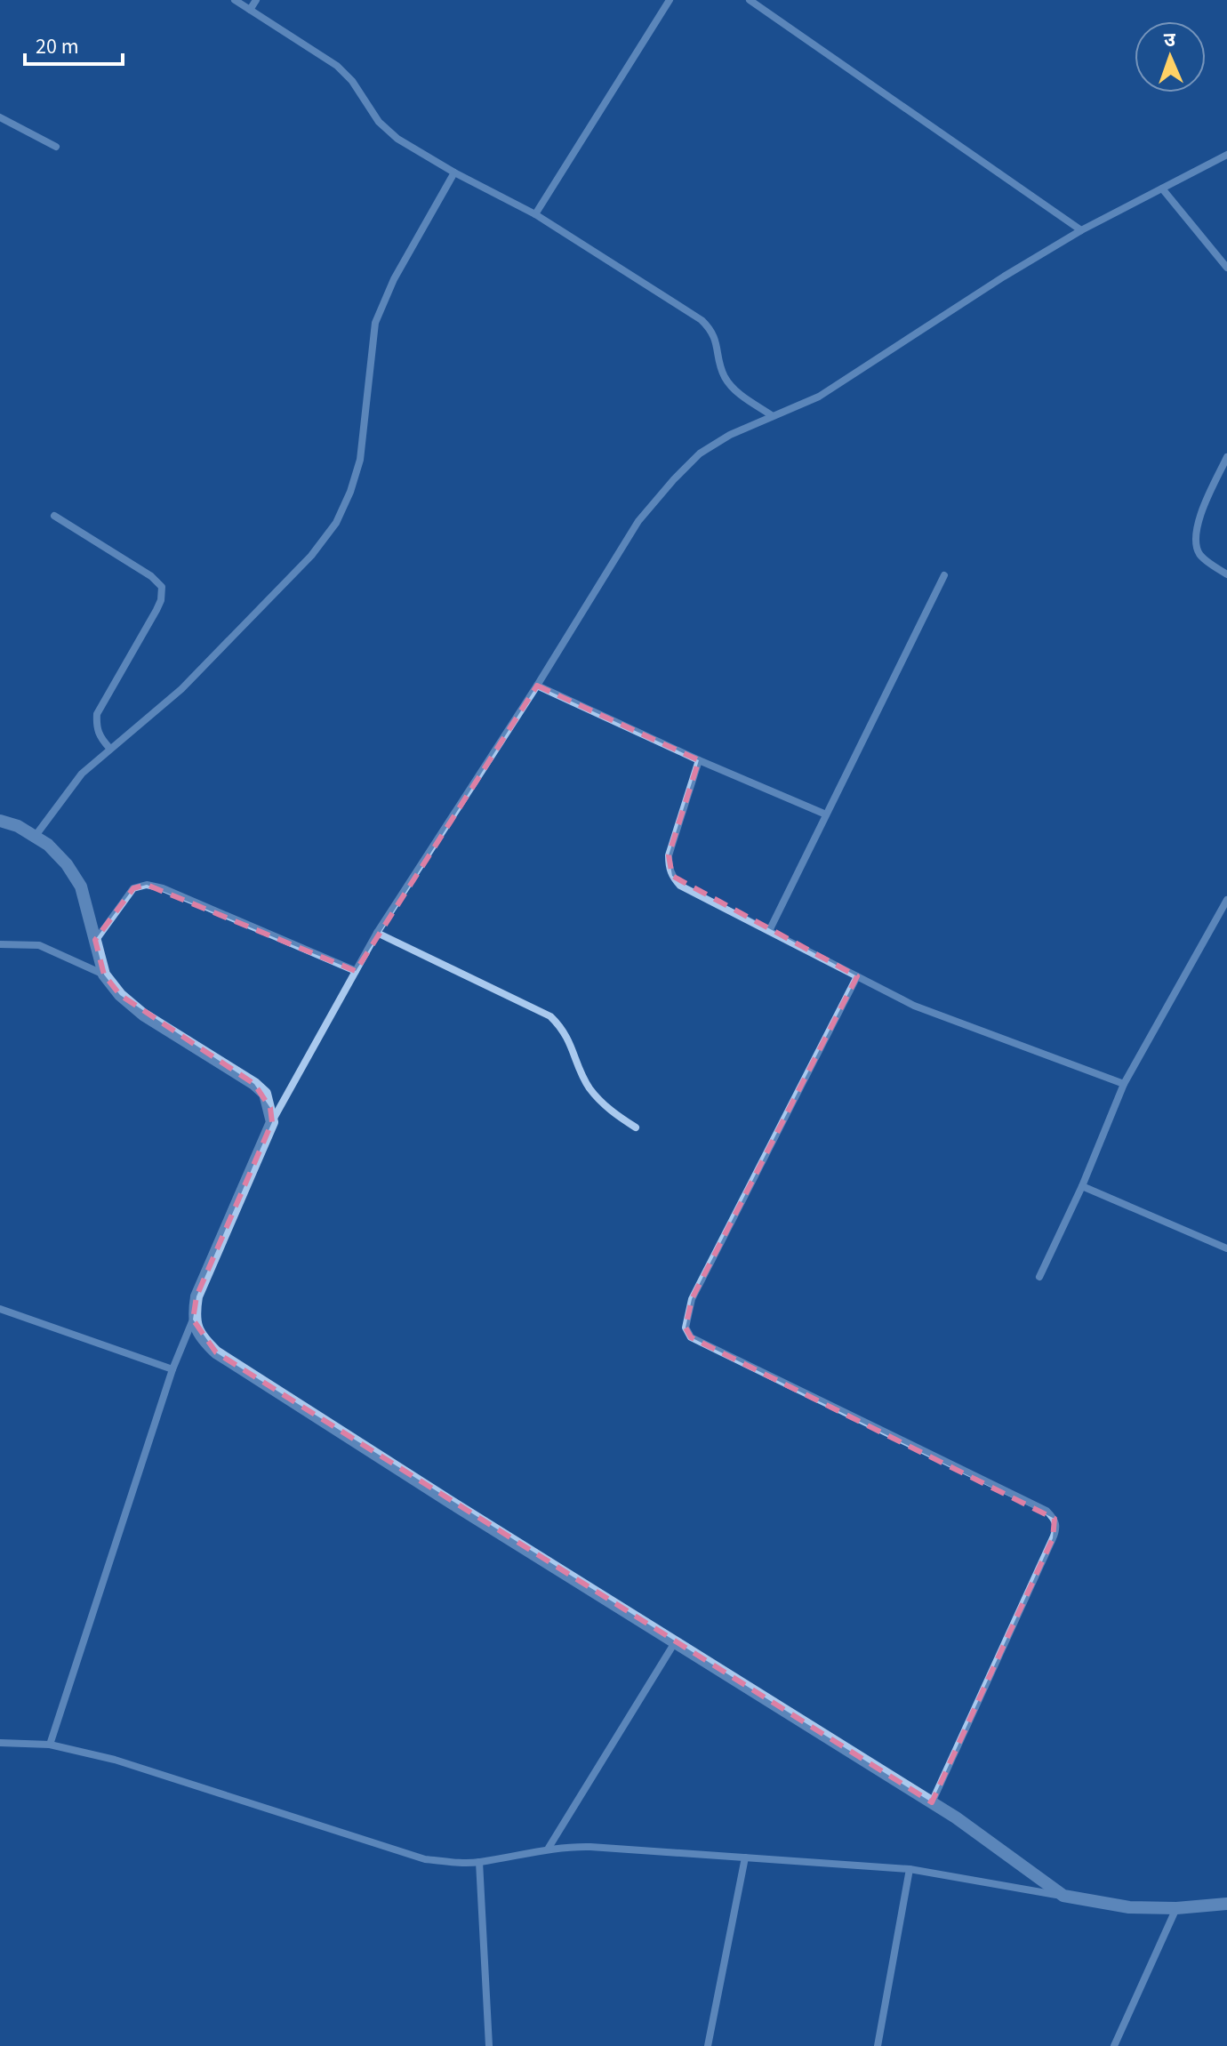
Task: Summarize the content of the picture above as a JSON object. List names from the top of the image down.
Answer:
{
  "scale_bar": "20 m",
  "north": "top"
}
